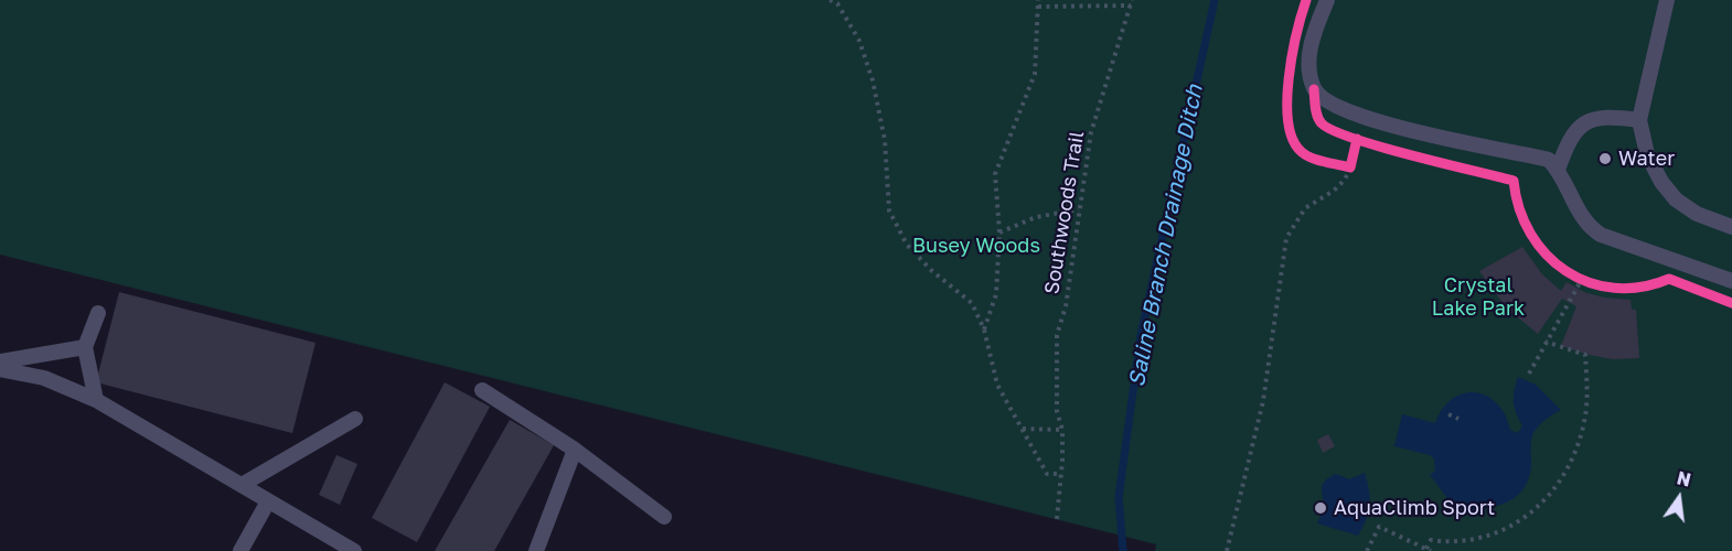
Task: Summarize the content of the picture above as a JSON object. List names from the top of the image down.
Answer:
{
  "streets": {
    "path": ["Southwoods Trail"]
  },
  "water": ["Saline Branch Drainage Ditch"],
  "parks": ["Busey Woods", "Crystal Lake Park"],
  "places": ["Water", "AquaClimb Sport"],
  "north": "top"
}
